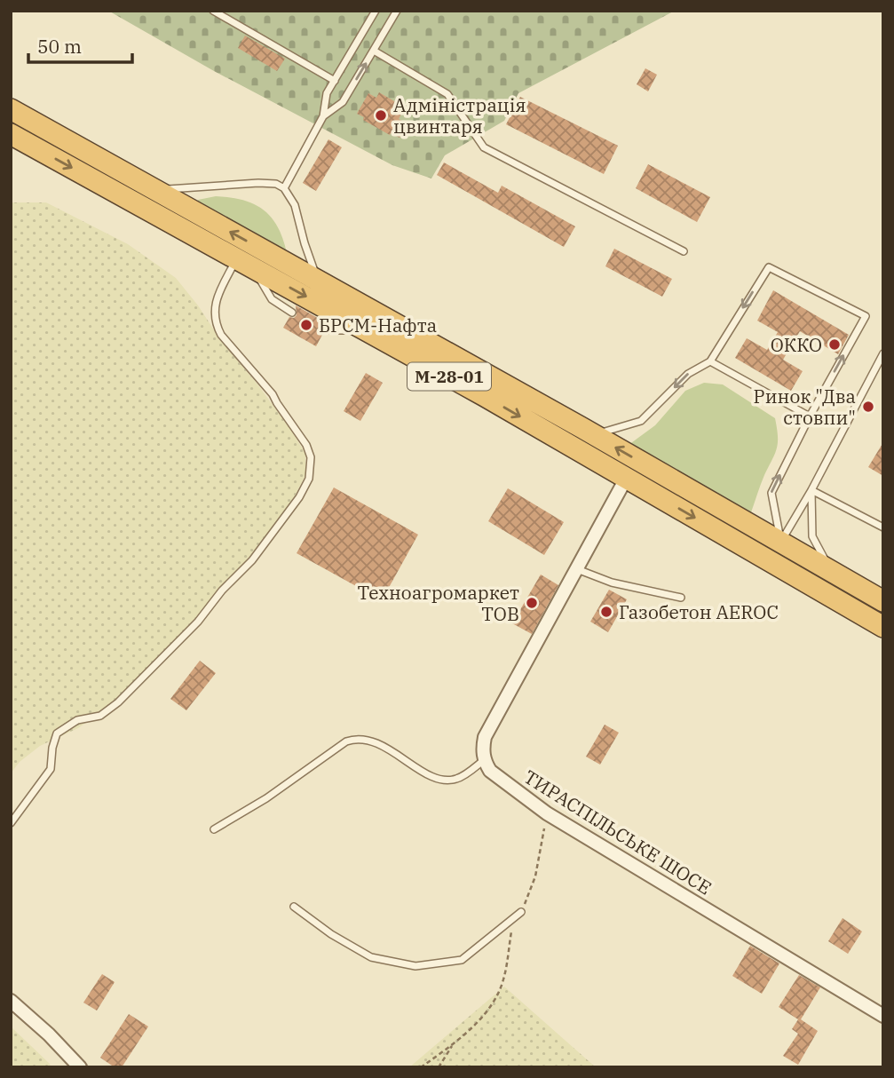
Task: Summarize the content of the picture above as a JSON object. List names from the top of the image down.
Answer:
{
  "streets": {
    "highway": ["М-28-01"],
    "street": ["ТИРАСПІЛЬСЬКЕ ШОСЕ"]
  },
  "places": [
    "Адміністрація цвинтаря",
    "БРСМ-Нафта",
    "ОККО",
    "Ринок \"Два стовпи\"",
    "Техноагромаркет ТОВ",
    "Газобетон AEROC"
  ],
  "scale_bar": "50 m"
}
